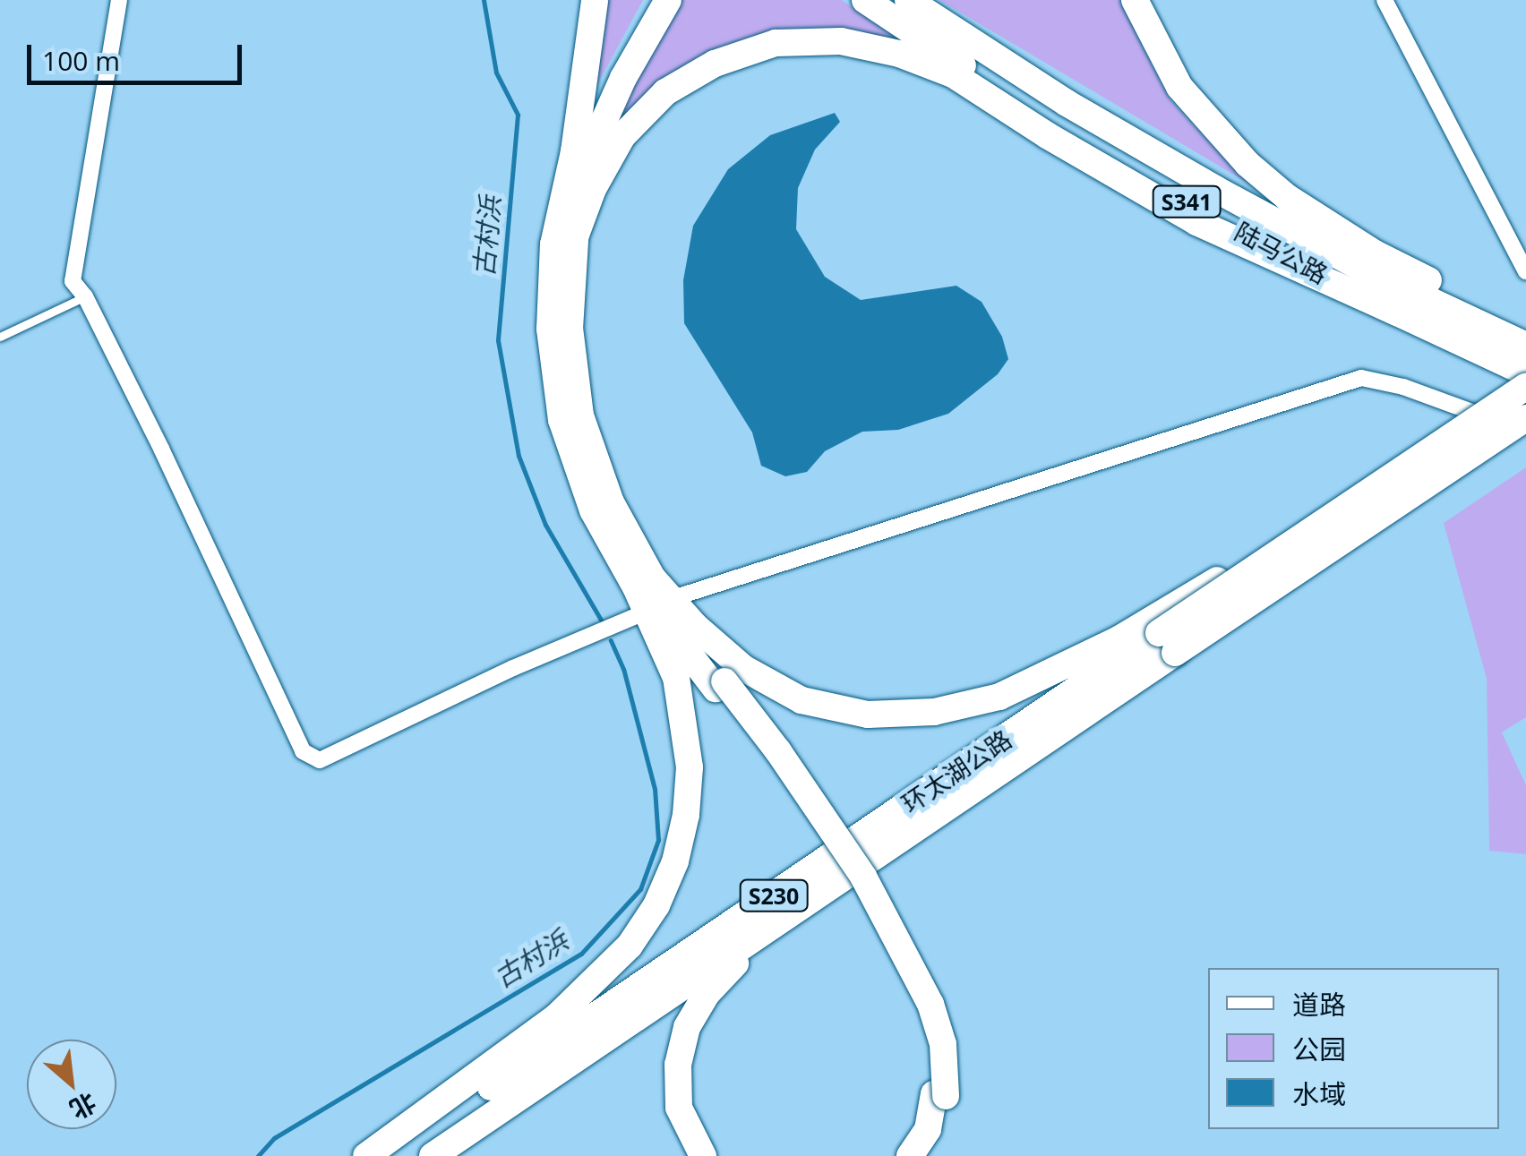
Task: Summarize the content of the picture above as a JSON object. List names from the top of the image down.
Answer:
{
  "streets": {
    "highway": [
      "S341",
      "陆马公路",
      "环太湖公路",
      "S230"
    ]
  },
  "water": ["古村浜"],
  "legend": ["道路", "公园", "水域"],
  "scale_bar": "100 m",
  "north": "bottom right"
}
